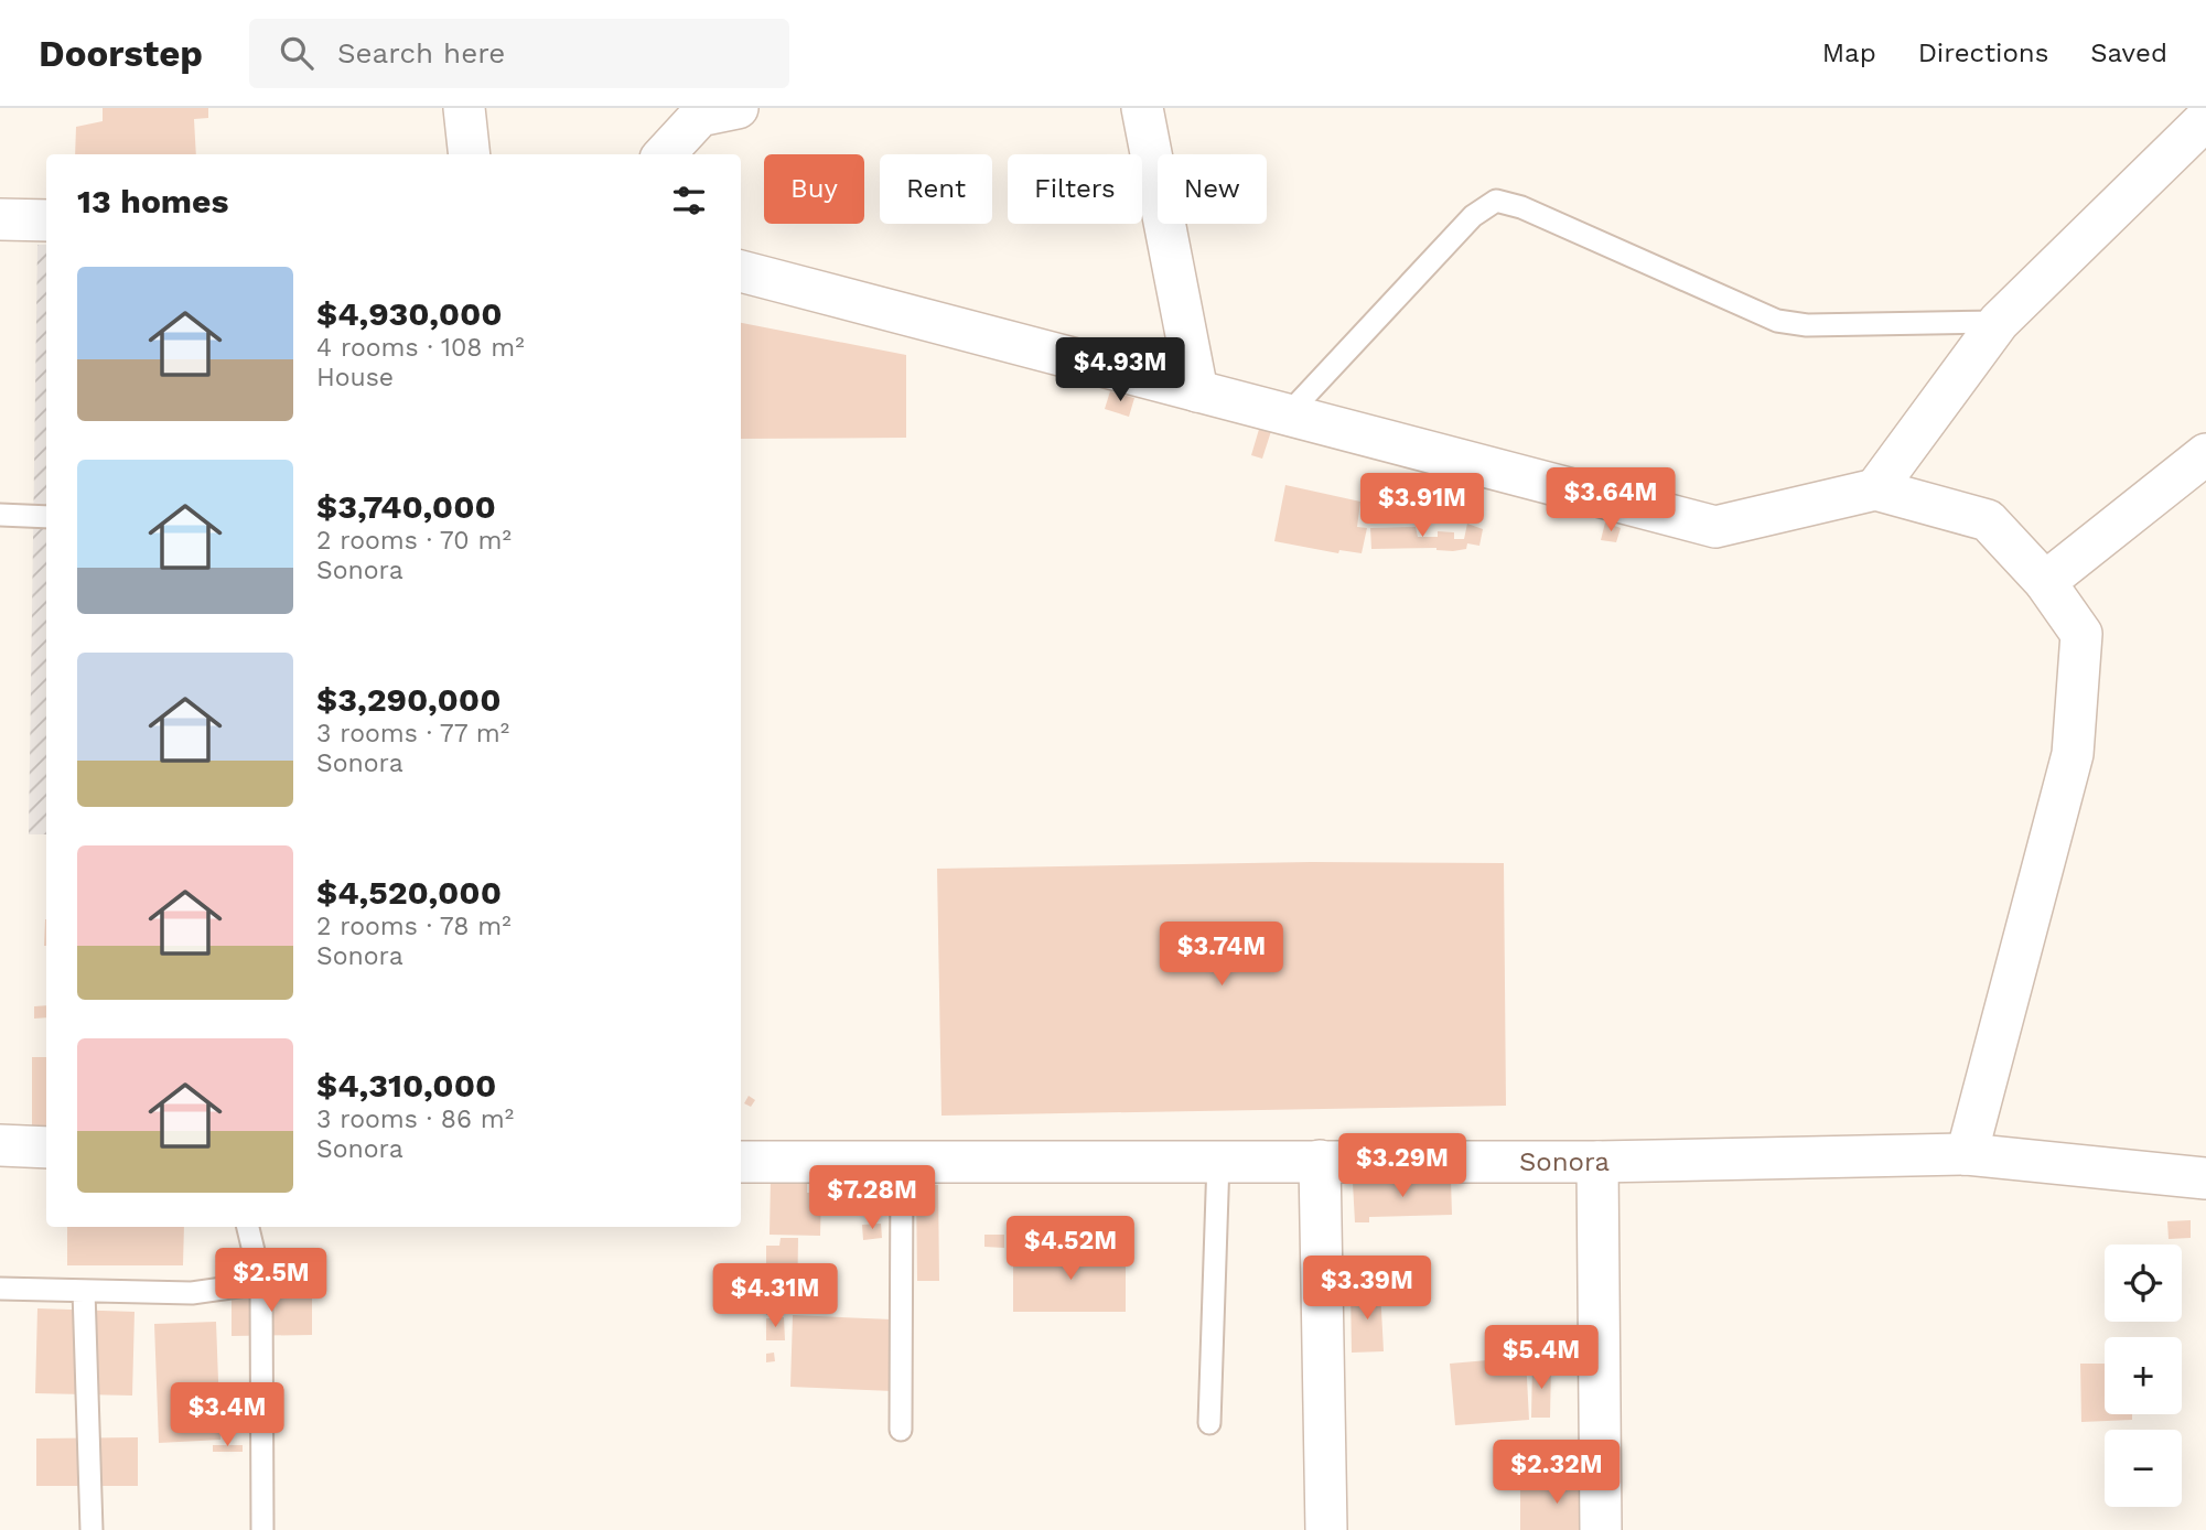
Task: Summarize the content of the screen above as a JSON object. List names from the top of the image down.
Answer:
{
  "streets": {
    "street": ["Sonora"]
  },
  "page": {
    "header": "Doorstep",
    "search": "Search here",
    "nav": ["Map", "Directions", "Saved"],
    "chip": [
      "Buy",
      "Rent",
      "Filters",
      "New"
    ],
    "heading": "13 homes",
    "list": [
      {
        "name": "$4,930,000",
        "note": "4 rooms · 108 m² · House"
      },
      {
        "name": "$3,740,000",
        "note": "2 rooms · 70 m² · Sonora"
      },
      {
        "name": "$3,290,000",
        "note": "3 rooms · 77 m² · Sonora"
      },
      {
        "name": "$4,520,000",
        "note": "2 rooms · 78 m² · Sonora"
      },
      {
        "name": "$4,310,000",
        "note": "3 rooms · 86 m² · Sonora"
      }
    ],
    "price": [
      "$4.93M",
      "$3.64M",
      "$3.91M",
      "$3.74M",
      "$3.29M",
      "$7.28M",
      "$4.52M",
      "$2.5M",
      "$3.39M",
      "$4.31M",
      "$5.4M",
      "$3.4M",
      "$2.32M"
    ],
    "map_buttons": ["+", "−"]
  }
}
